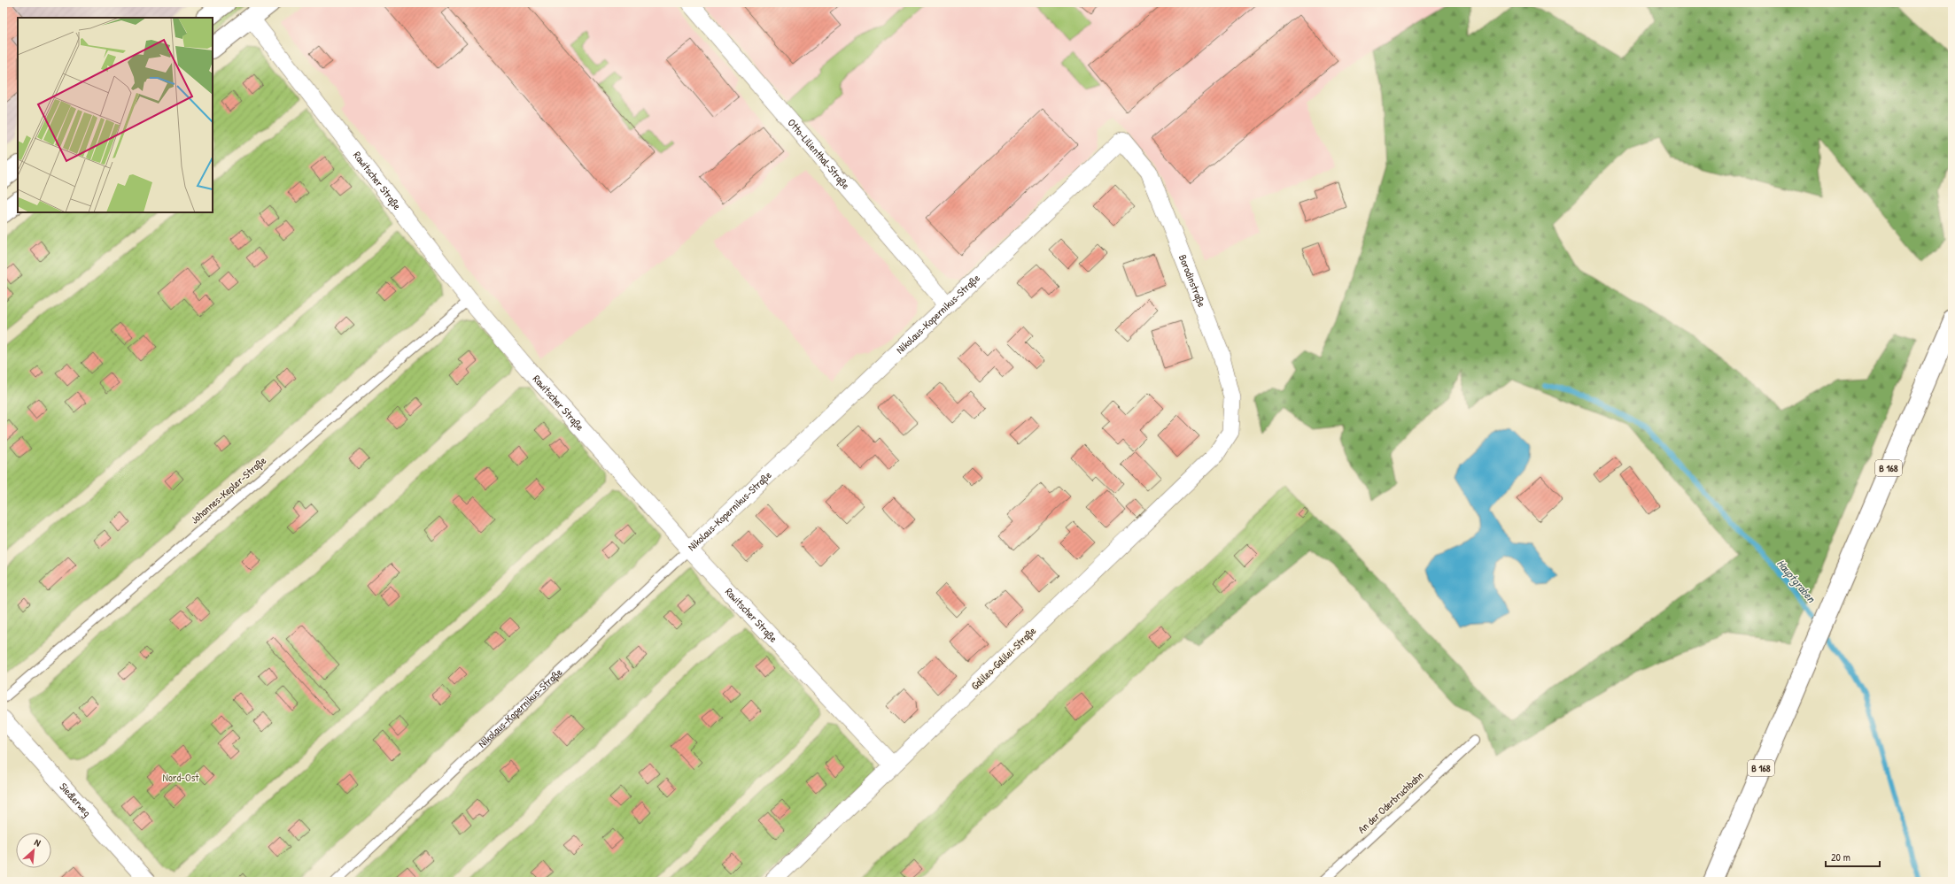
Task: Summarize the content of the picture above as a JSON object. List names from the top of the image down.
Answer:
{
  "streets": {
    "main road": ["B 168"],
    "street": [
      "Otto-Lilienthal-Straße",
      "Rawitscher Straße",
      "Borodinstraße",
      "Nikolaus-Kopernikus-Straße",
      "Galileo-Galilei-Straße",
      "Siedlerweg"
    ],
    "lane": ["Johannes-Kepler-Straße", "An der Oderbruchbahn"]
  },
  "crossings": [
    ["Otto-Lilienthal-Straße", "Nikolaus-Kopernikus-Straße"],
    ["Rawitscher Straße", "Nikolaus-Kopernikus-Straße"],
    ["Rawitscher Straße", "Johannes-Kepler-Straße"],
    ["Rawitscher Straße", "Galileo-Galilei-Straße"],
    ["Borodinstraße", "Nikolaus-Kopernikus-Straße"],
    ["Borodinstraße", "Galileo-Galilei-Straße"]
  ],
  "water": ["Hauptgraben"],
  "parks": ["Nord-Ost"],
  "scale_bar": "20 m",
  "north": "top right"
}
